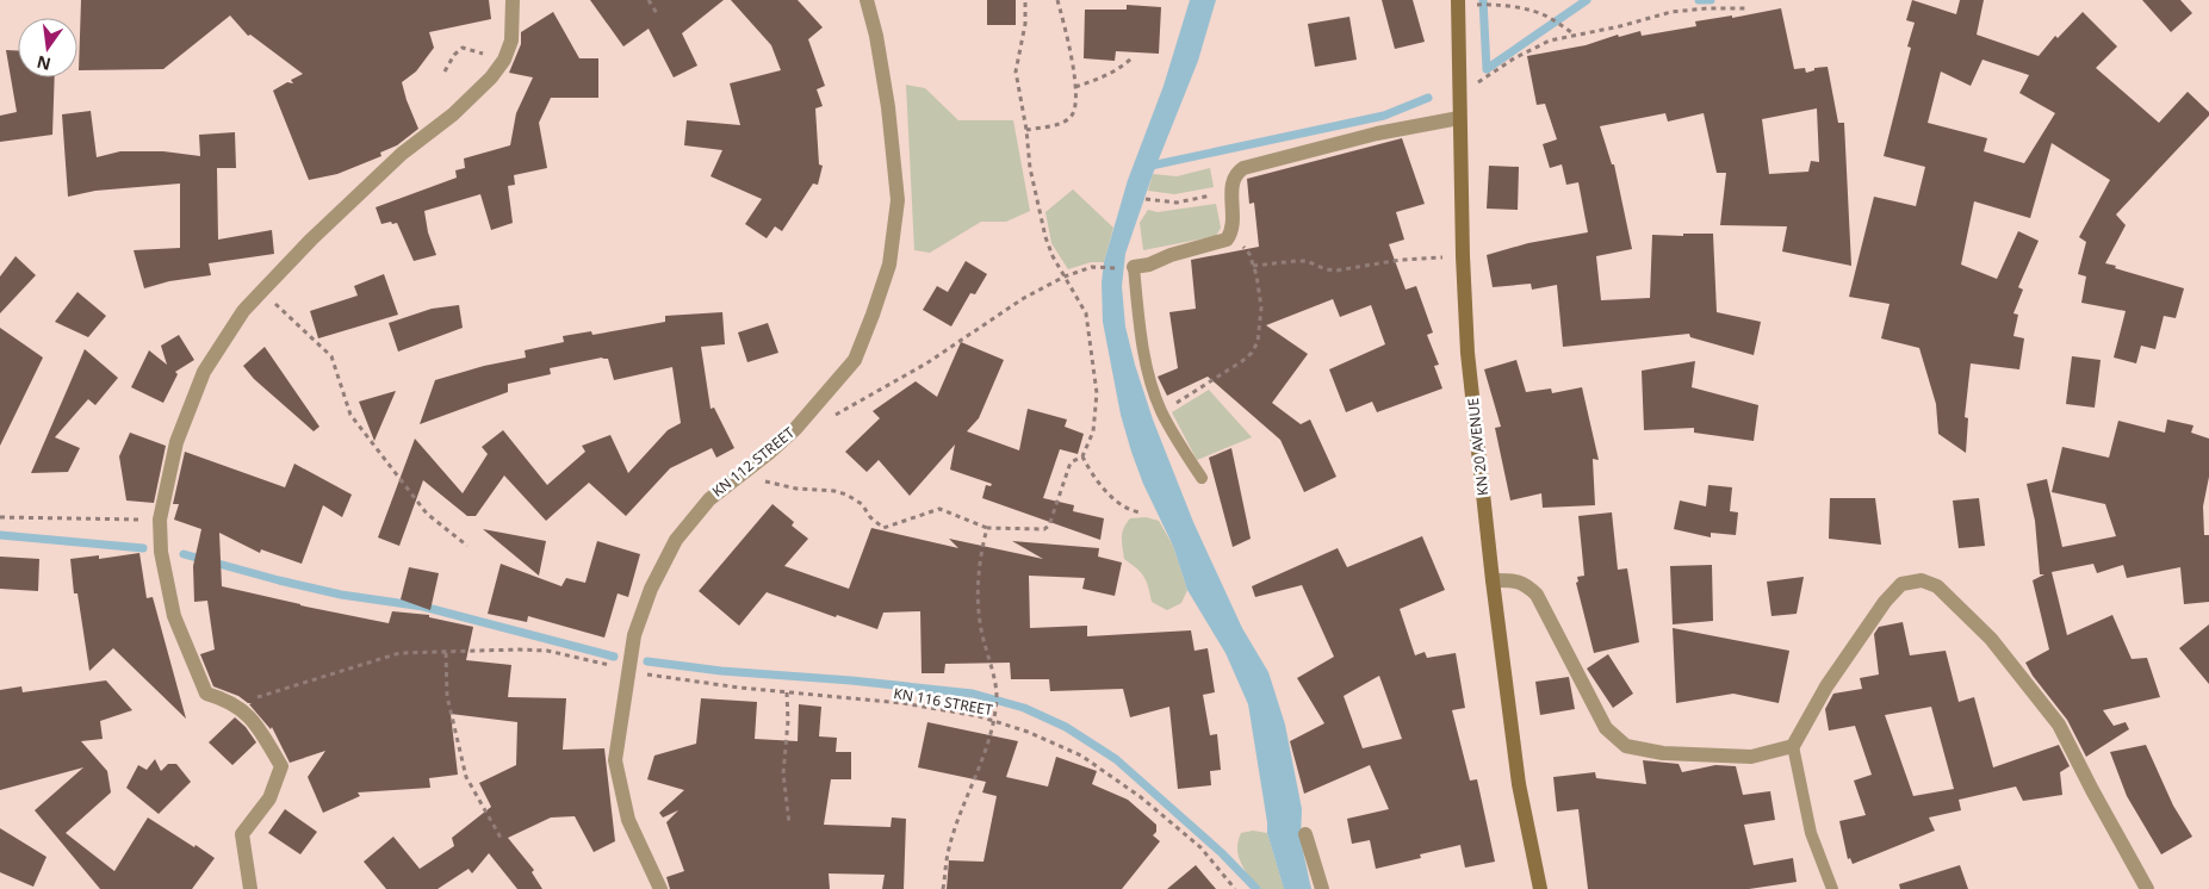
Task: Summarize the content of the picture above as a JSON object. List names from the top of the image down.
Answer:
{
  "streets": {
    "main road": ["KN 20 AVENUE"],
    "street": ["KN 112 STREET"],
    "path": ["KN 116 STREET"]
  },
  "crossings": [
    ["KN 112 STREET", "KN 116 STREET"]
  ],
  "north": "bottom"
}
